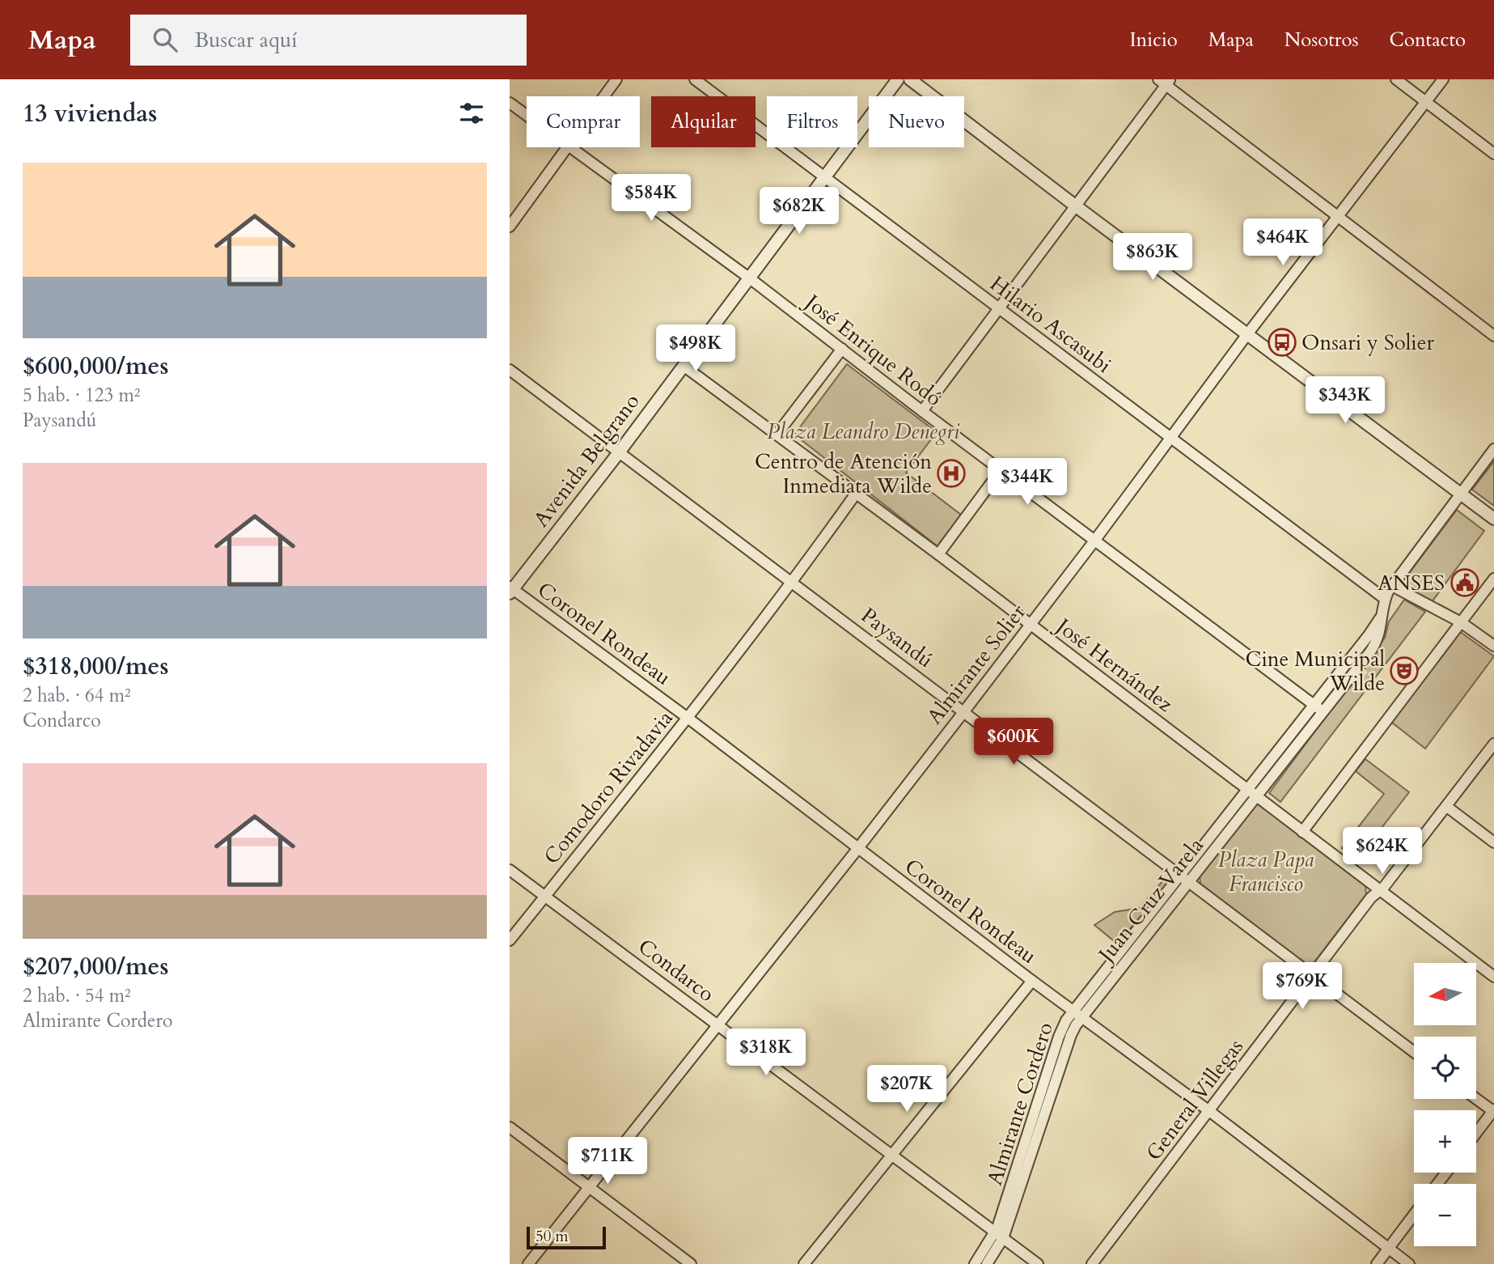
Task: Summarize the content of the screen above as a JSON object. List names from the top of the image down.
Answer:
{
  "streets": {
    "street": [
      "Hilario Ascasubi",
      "José Enrique Rodó",
      "Avenida Belgrano",
      "Coronel Rondeau",
      "Paysandú",
      "Almirante Solier",
      "José Hernández",
      "Comodoro Rivadavia",
      "Juan Cruz Varela",
      "Condarco",
      "General Villegas",
      "Almirante Cordero"
    ]
  },
  "crossings": [
    ["Hilario Ascasubi", "Avenida Belgrano"],
    ["Hilario Ascasubi", "Almirante Solier"],
    ["Hilario Ascasubi", "Juan Cruz Varela"],
    ["José Enrique Rodó", "Avenida Belgrano"],
    ["José Enrique Rodó", "Almirante Solier"],
    ["José Enrique Rodó", "Juan Cruz Varela"],
    ["Avenida Belgrano", "Coronel Rondeau"],
    ["Avenida Belgrano", "Paysandú"],
    ["Avenida Belgrano", "José Hernández"],
    ["Coronel Rondeau", "Almirante Solier"],
    ["Coronel Rondeau", "Comodoro Rivadavia"],
    ["Coronel Rondeau", "Juan Cruz Varela"],
    ["Coronel Rondeau", "General Villegas"],
    ["Coronel Rondeau", "Almirante Cordero"],
    ["Paysandú", "Almirante Solier"],
    ["Paysandú", "Comodoro Rivadavia"],
    ["Paysandú", "Juan Cruz Varela"],
    ["Paysandú", "General Villegas"],
    ["Paysandú", "Almirante Cordero"],
    ["Almirante Solier", "José Hernández"],
    ["Almirante Solier", "Condarco"],
    ["José Hernández", "Comodoro Rivadavia"],
    ["José Hernández", "Juan Cruz Varela"],
    ["José Hernández", "General Villegas"],
    ["José Hernández", "Almirante Cordero"],
    ["Comodoro Rivadavia", "Condarco"],
    ["Juan Cruz Varela", "Almirante Cordero"],
    ["Condarco", "Almirante Cordero"]
  ],
  "parks": ["Plaza Leandro Denegri", "Plaza Papa Francisco"],
  "places": {
    "bus stop": ["Onsari y Solier"],
    "hospital": ["Centro de Atención Inmediata Wilde"],
    "public building": ["ANSES"],
    "theatre": ["Cine Municipal Wilde"]
  },
  "scale_bar": "50 m",
  "north": "left",
  "page": {
    "header": "Mapa",
    "search": "Buscar aquí",
    "nav": [
      "Inicio",
      "Mapa",
      "Nosotros",
      "Contacto"
    ],
    "heading": "13 viviendas",
    "chip": [
      "Comprar",
      "Alquilar",
      "Filtros",
      "Nuevo"
    ],
    "list": [
      {
        "name": "$600,000/mes",
        "note": "5 hab. · 123 m² · Paysandú"
      },
      {
        "name": "$318,000/mes",
        "note": "2 hab. · 64 m² · Condarco"
      },
      {
        "name": "$207,000/mes",
        "note": "2 hab. · 54 m² · Almirante Cordero"
      }
    ],
    "price": [
      "$584K",
      "$682K",
      "$464K",
      "$863K",
      "$498K",
      "$343K",
      "$344K",
      "$600K",
      "$624K",
      "$769K",
      "$318K",
      "$207K",
      "$711K"
    ],
    "map_buttons": ["+", "−"],
    "scale": "50 m"
  }
}
